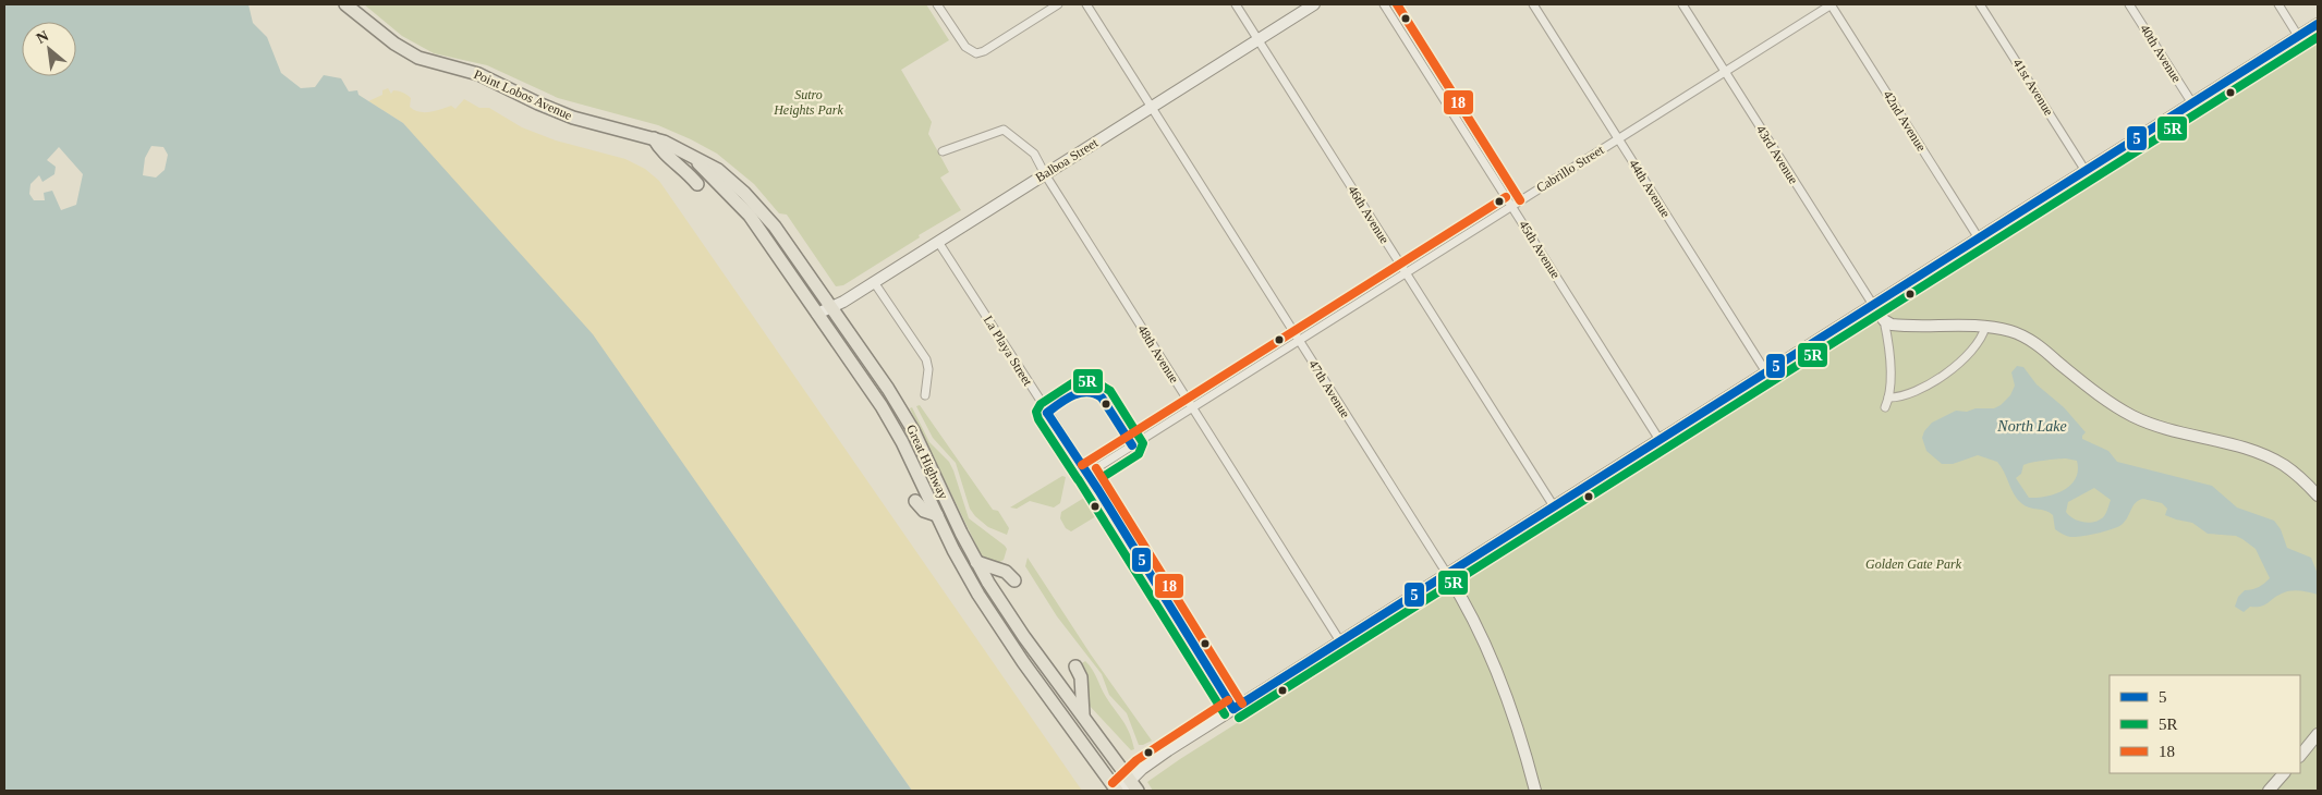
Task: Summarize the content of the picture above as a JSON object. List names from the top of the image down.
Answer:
{
  "streets": {
    "main road": [
      "Point Lobos Avenue",
      "Balboa Street",
      "47th Avenue",
      "Great Highway"
    ],
    "street": [
      "40th Avenue",
      "41st Avenue",
      "42nd Avenue",
      "43rd Avenue",
      "Cabrillo Street",
      "44th Avenue",
      "46th Avenue",
      "45th Avenue",
      "La Playa Street",
      "48th Avenue"
    ]
  },
  "crossings": [
    ["Point Lobos Avenue", "Great Highway"],
    ["42nd Avenue", "Cabrillo Street"],
    ["43rd Avenue", "Cabrillo Street"],
    ["Balboa Street", "46th Avenue"],
    ["Balboa Street", "La Playa Street"],
    ["Balboa Street", "48th Avenue"],
    ["Balboa Street", "47th Avenue"],
    ["Balboa Street", "Great Highway"],
    ["Cabrillo Street", "44th Avenue"],
    ["Cabrillo Street", "46th Avenue"],
    ["Cabrillo Street", "45th Avenue"],
    ["Cabrillo Street", "La Playa Street"],
    ["Cabrillo Street", "48th Avenue"],
    ["Cabrillo Street", "47th Avenue"]
  ],
  "water": ["North Lake"],
  "parks": ["Sutro Heights Park", "Golden Gate Park"],
  "lines": ["transit line 18", "transit line 5", "transit line 5R"],
  "legend": ["5", "5R", "18"],
  "north": "top left"
}
